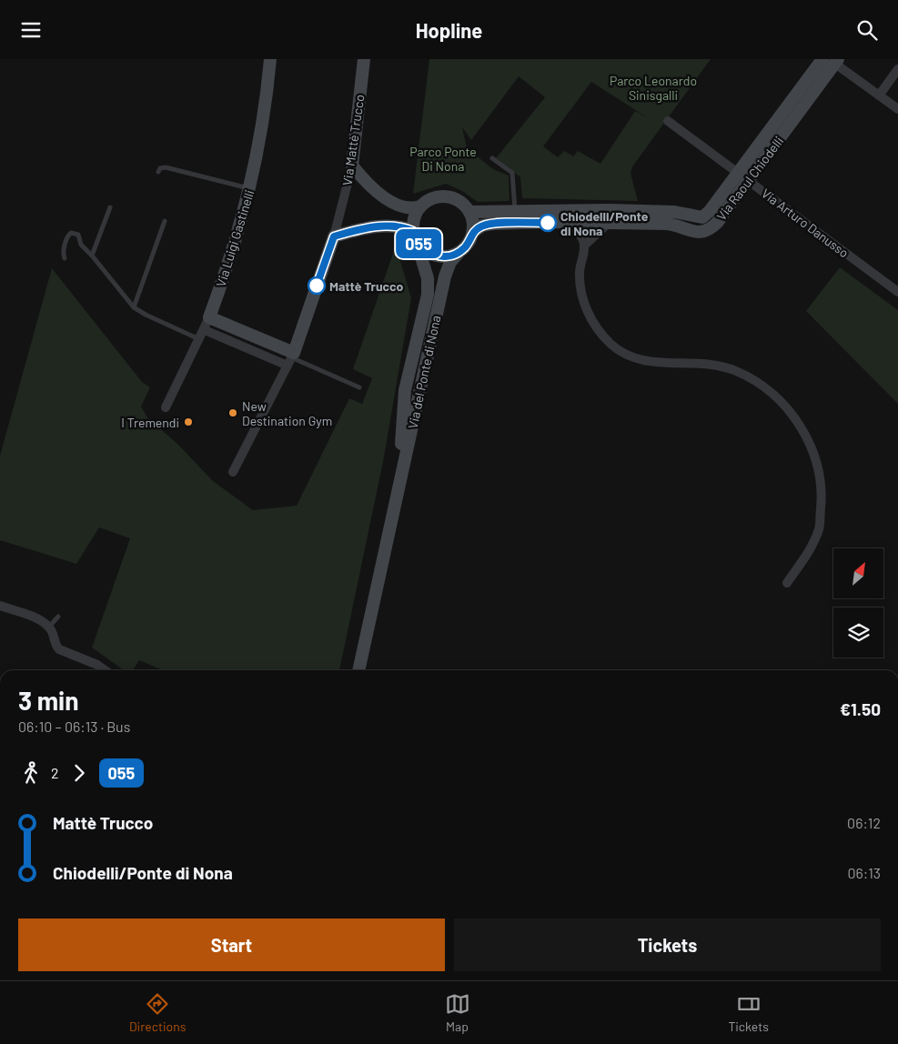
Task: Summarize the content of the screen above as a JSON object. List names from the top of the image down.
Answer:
{
  "streets": {
    "main road": [
      "Via Mattè Trucco",
      "Via Raoul Chiodelli",
      "Via Luigi Gastinelli",
      "Via del Ponte di Nona"
    ],
    "street": ["Via Arturo Danusso"]
  },
  "crossings": [
    ["Via Raoul Chiodelli", "Via Arturo Danusso"],
    ["Via Raoul Chiodelli", "Via del Ponte di Nona"]
  ],
  "parks": ["Parco Leonardo Sinisgalli", "Parco Ponte Di Nona"],
  "places": [
    "Chiodelli/Ponte di Nona",
    "Mattè Trucco",
    "New Destination Gym",
    "I Tremendi"
  ],
  "lines": ["bus line 055"],
  "north": "top right",
  "page": {
    "header": "Hopline",
    "on_map": "055",
    "heading": ["3 min", "06:10 – 06:13 · Bus", "€1.50"],
    "legs": ["2", "055"],
    "list": [
      {
        "name": "Mattè Trucco",
        "value": "06:12"
      },
      {
        "name": "Chiodelli/Ponte di Nona",
        "value": "06:13"
      }
    ],
    "buttons": ["Start", "Tickets"],
    "tabs": ["Directions", "Map", "Tickets"]
  }
}
